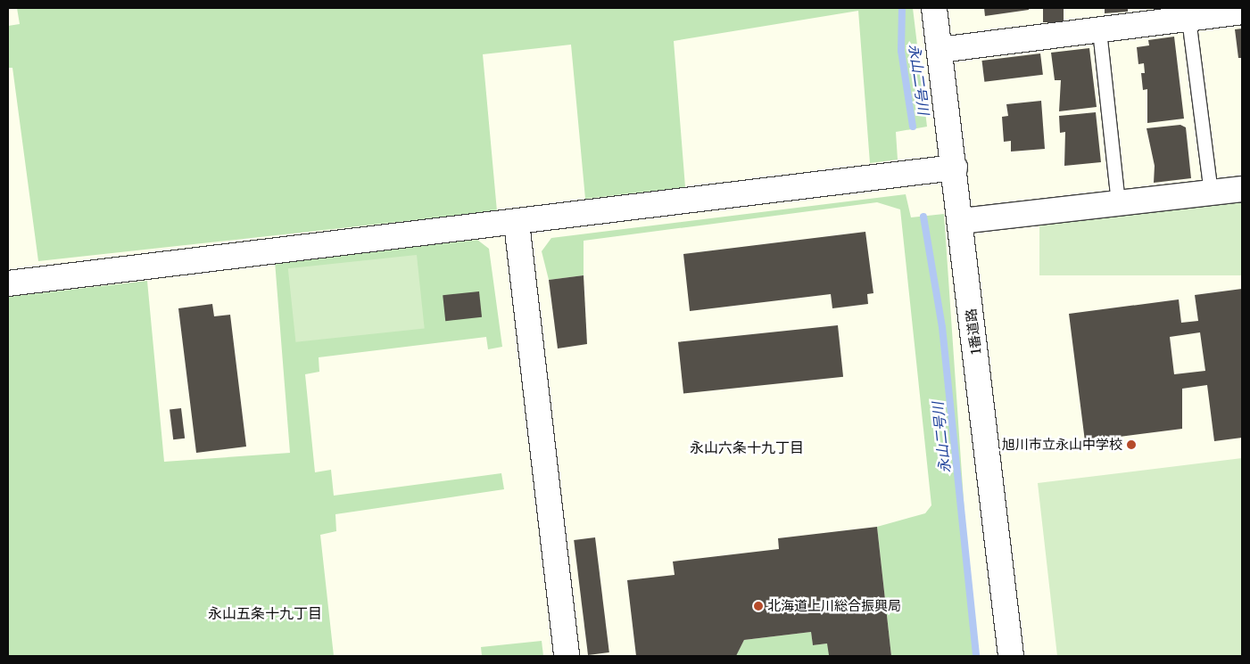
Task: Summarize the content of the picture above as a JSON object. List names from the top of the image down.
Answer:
{
  "streets": {
    "street": ["1番道路"]
  },
  "districts": ["永山六条十九丁目", "永山五条十九丁目"],
  "water": ["永山二号川"],
  "places": ["旭川市立永山中学校", "北海道上川総合振興局"]
}
